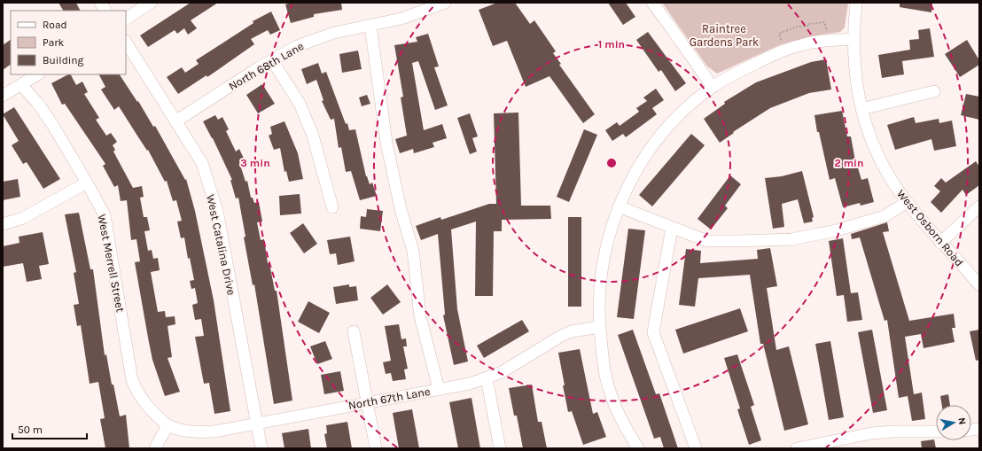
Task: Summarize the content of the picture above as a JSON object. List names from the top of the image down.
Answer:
{
  "streets": {
    "street": [
      "North 68th Lane",
      "West Osborn Road",
      "West Catalina Drive",
      "West Merrell Street",
      "North 67th Lane"
    ]
  },
  "crossings": [
    ["North 68th Lane", "West Catalina Drive"],
    ["West Catalina Drive", "North 67th Lane"],
    ["West Merrell Street", "North 67th Lane"]
  ],
  "parks": ["Raintree Gardens Park"],
  "legend": ["Road", "Park", "Building"],
  "scale_bar": "50 m",
  "north": "right",
  "rings": ["1 min", "2 min", "3 min"]
}
